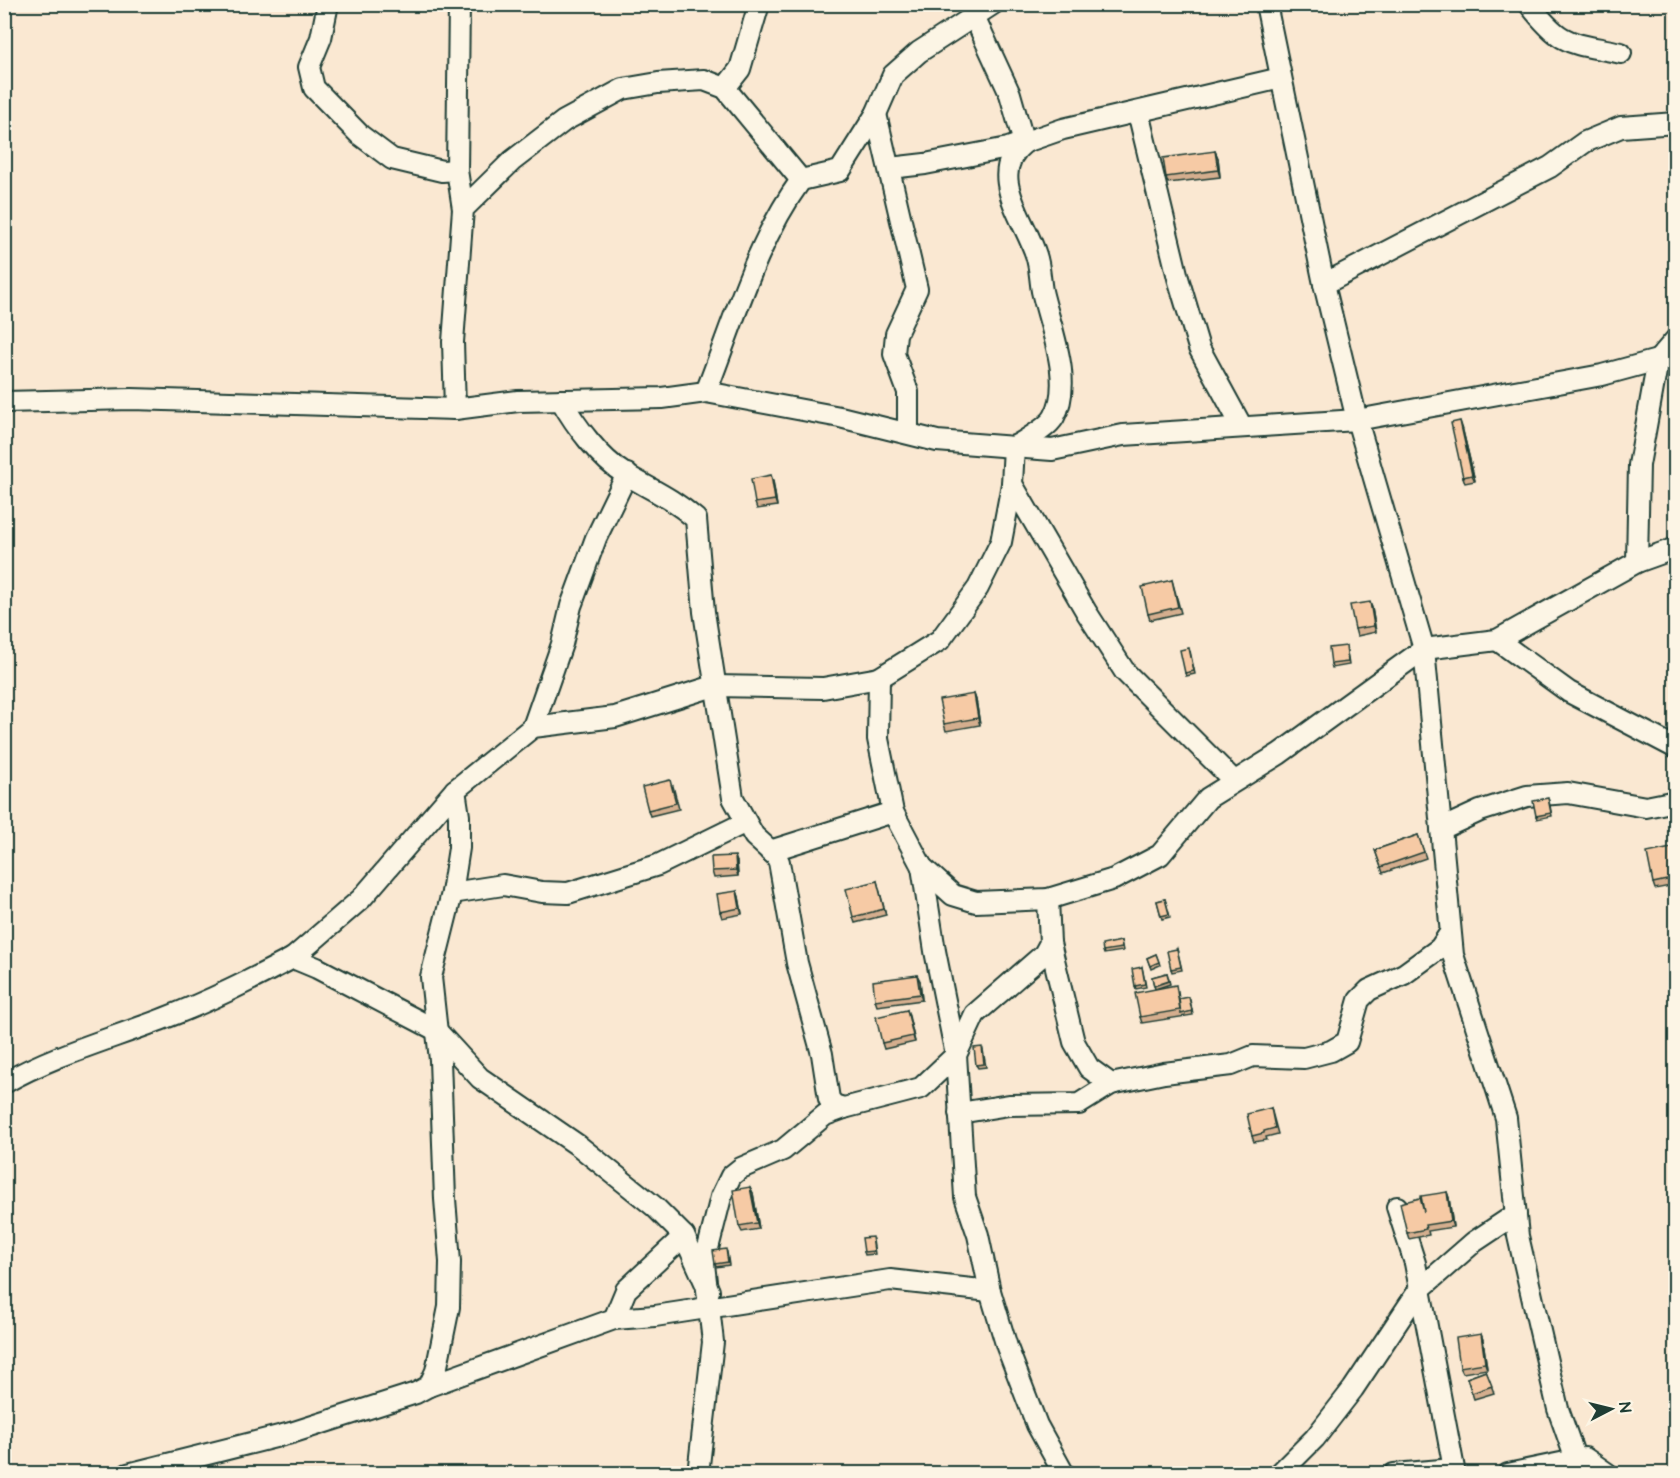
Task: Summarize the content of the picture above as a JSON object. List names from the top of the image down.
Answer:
{
  "north": "right"
}
